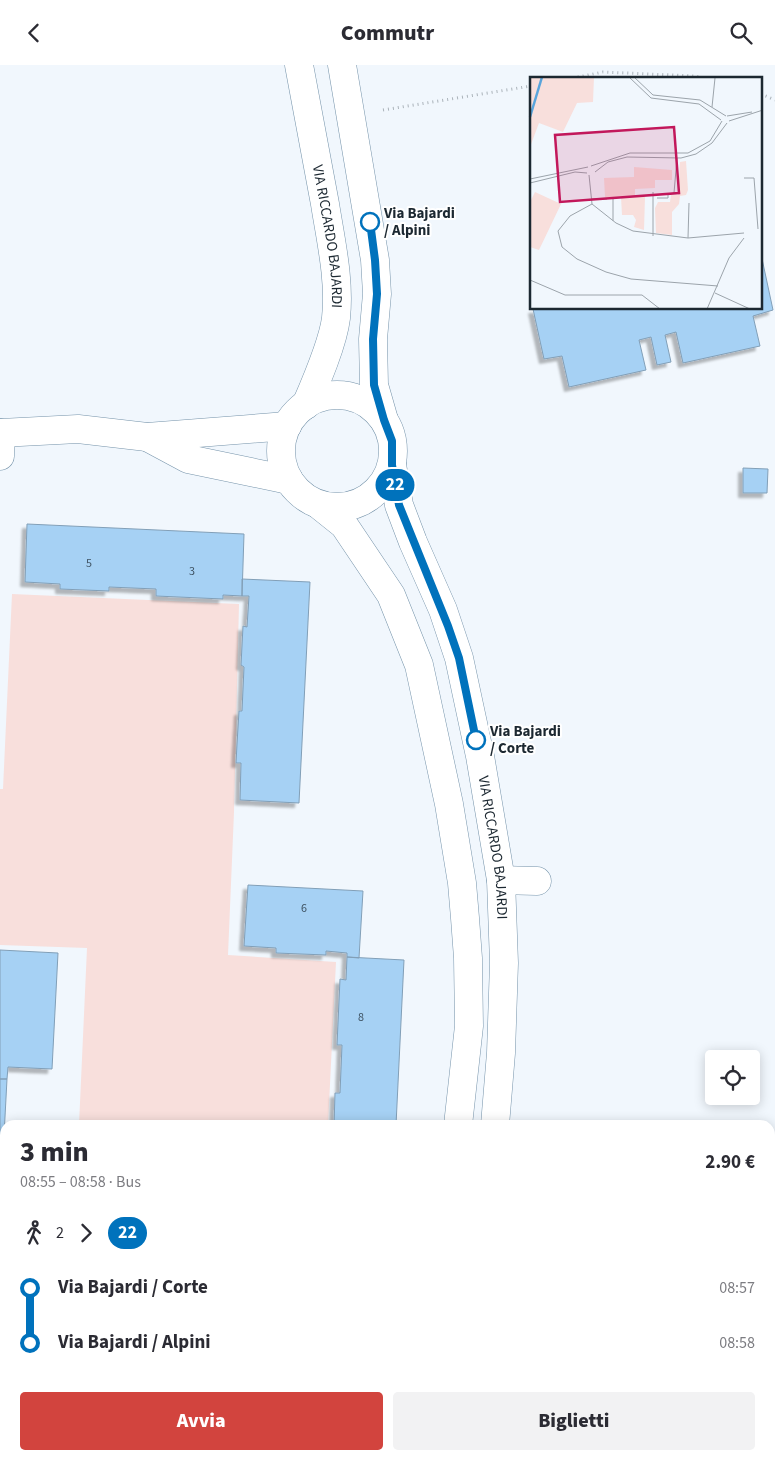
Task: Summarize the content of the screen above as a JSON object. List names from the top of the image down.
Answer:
{
  "streets": {
    "street": ["VIA RICCARDO BAJARDI"]
  },
  "places": ["Via Bajardi / Alpini", "Via Bajardi / Corte"],
  "lines": ["bus line 22"],
  "house_numbers": [
    "5",
    "3",
    "6",
    "8"
  ],
  "page": {
    "header": "Commutr",
    "on_map": "22",
    "heading": ["3 min", "08:55 – 08:58 · Bus", "2.90 €"],
    "legs": ["2", "22"],
    "list": [
      {
        "name": "Via Bajardi / Corte",
        "value": "08:57"
      },
      {
        "name": "Via Bajardi / Alpini",
        "value": "08:58"
      }
    ],
    "buttons": ["Avvia", "Biglietti"]
  }
}
